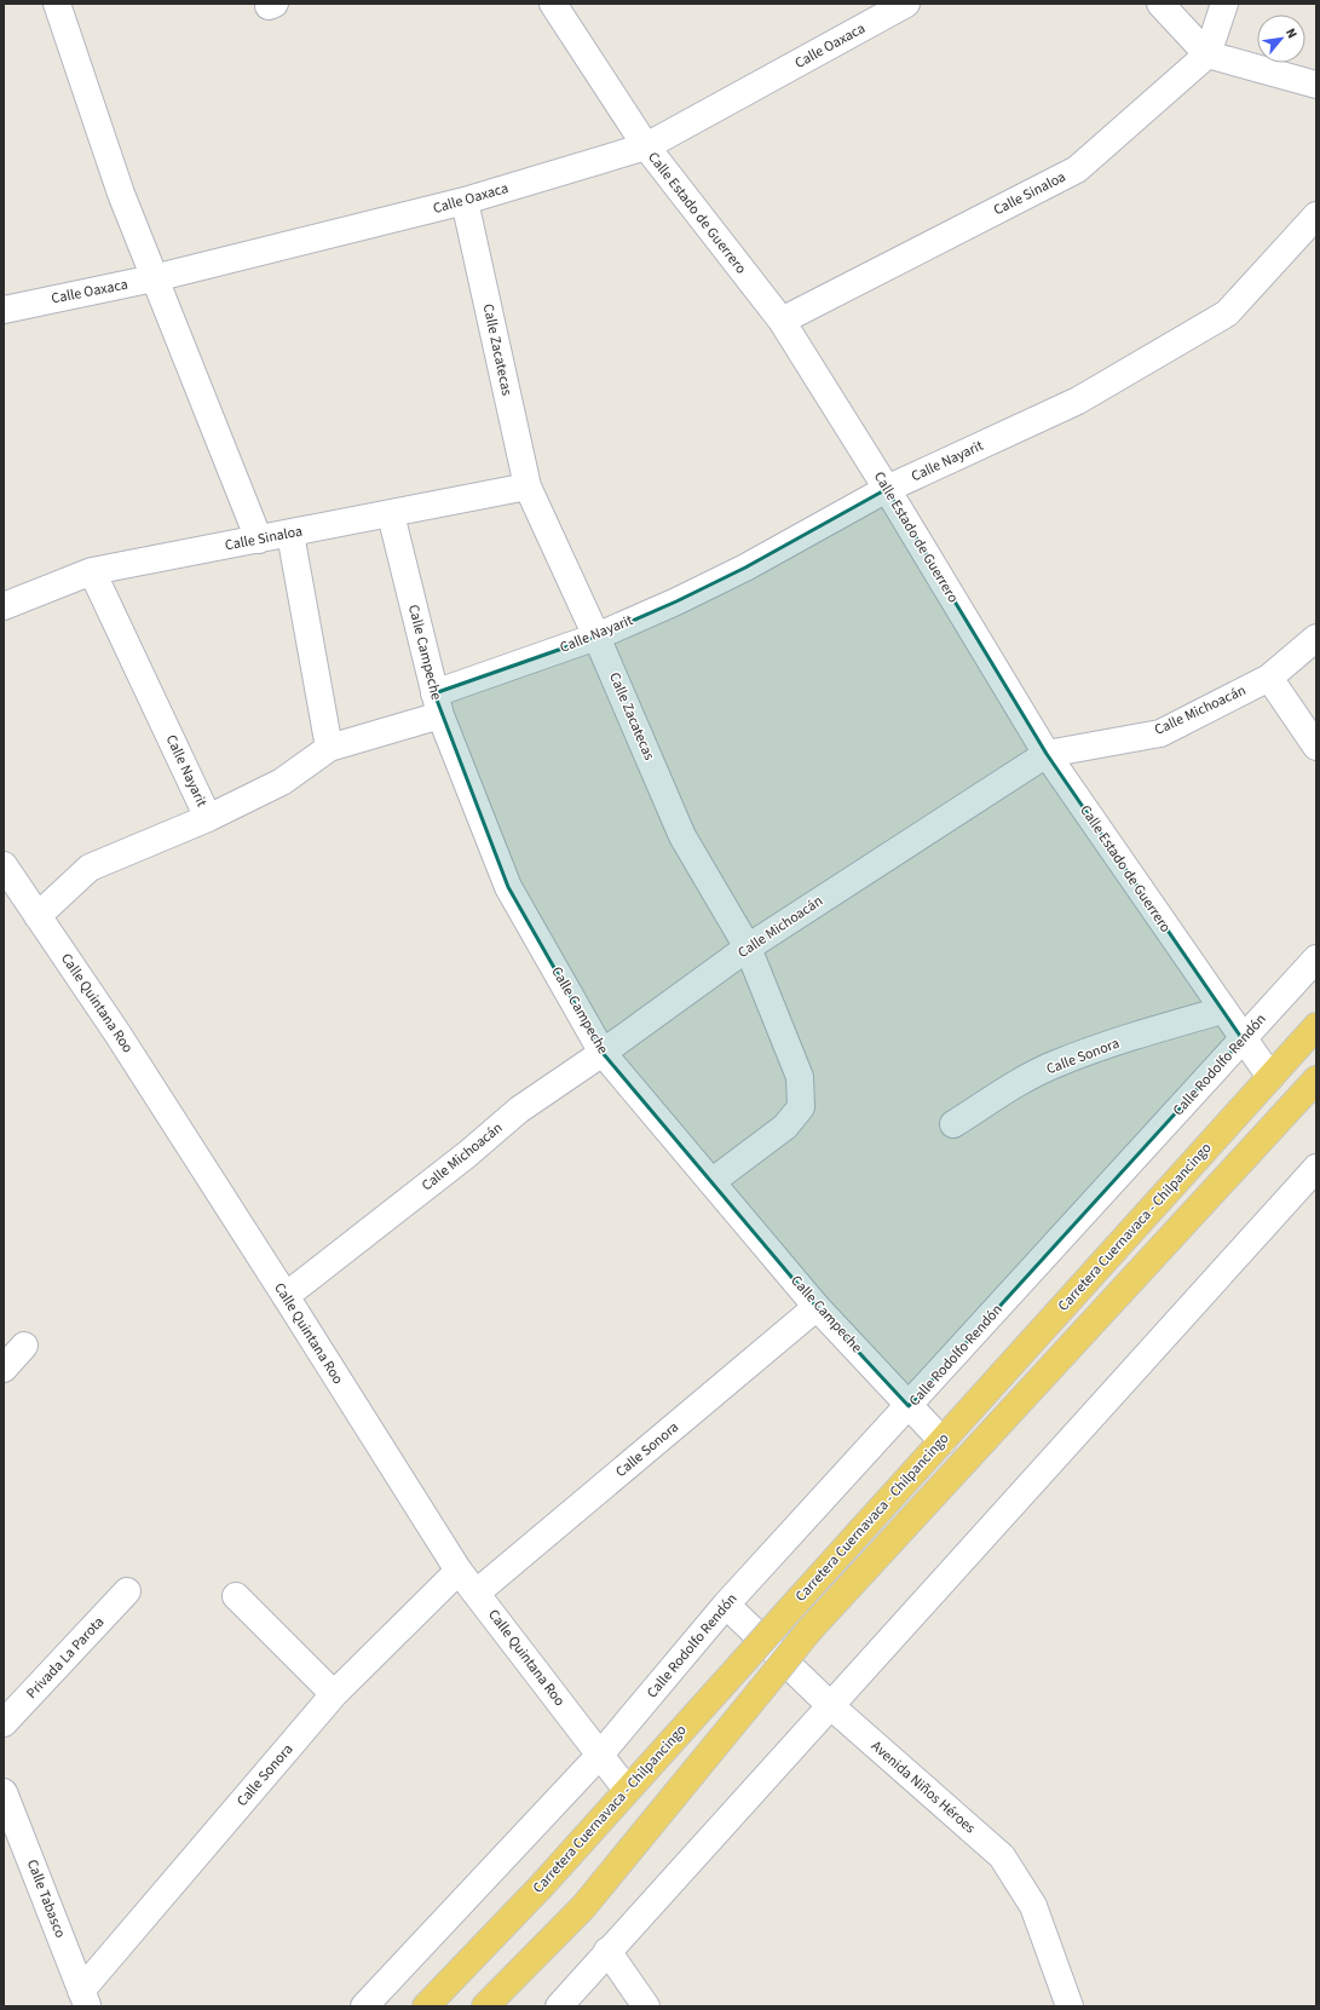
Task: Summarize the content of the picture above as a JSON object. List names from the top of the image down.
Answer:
{
  "streets": {
    "main road": ["Carretera Cuernavaca - Chilpancingo"],
    "street": [
      "Calle Oaxaca",
      "Calle Sinaloa",
      "Calle Estado de Guerrero",
      "Calle Zacatecas",
      "Calle Nayarit",
      "Calle Campeche",
      "Calle Michoacán",
      "Calle Quintana Roo",
      "Calle Sonora",
      "Calle Rodolfo Rendón",
      "Privada La Parota",
      "Avenida Niños Héroes",
      "Calle Tabasco"
    ]
  },
  "crossings": [
    ["Calle Oaxaca", "Calle Estado de Guerrero"],
    ["Calle Oaxaca", "Calle Zacatecas"],
    ["Calle Sinaloa", "Calle Estado de Guerrero"],
    ["Calle Sinaloa", "Calle Zacatecas"],
    ["Calle Sinaloa", "Calle Nayarit"],
    ["Calle Sinaloa", "Calle Campeche"],
    ["Calle Estado de Guerrero", "Calle Nayarit"],
    ["Calle Estado de Guerrero", "Calle Michoacán"],
    ["Calle Estado de Guerrero", "Calle Sonora"],
    ["Calle Estado de Guerrero", "Calle Rodolfo Rendón"],
    ["Calle Estado de Guerrero", "Carretera Cuernavaca - Chilpancingo"],
    ["Calle Zacatecas", "Calle Nayarit"],
    ["Calle Zacatecas", "Calle Campeche"],
    ["Calle Zacatecas", "Calle Michoacán"],
    ["Calle Nayarit", "Calle Campeche"],
    ["Calle Campeche", "Calle Michoacán"],
    ["Calle Campeche", "Calle Sonora"],
    ["Calle Campeche", "Calle Rodolfo Rendón"],
    ["Calle Campeche", "Carretera Cuernavaca - Chilpancingo"],
    ["Calle Michoacán", "Calle Quintana Roo"],
    ["Calle Quintana Roo", "Calle Sonora"],
    ["Calle Quintana Roo", "Calle Rodolfo Rendón"],
    ["Calle Quintana Roo", "Carretera Cuernavaca - Chilpancingo"],
    ["Calle Sonora", "Calle Tabasco"],
    ["Calle Rodolfo Rendón", "Avenida Niños Héroes"]
  ],
  "north": "top right"
}
